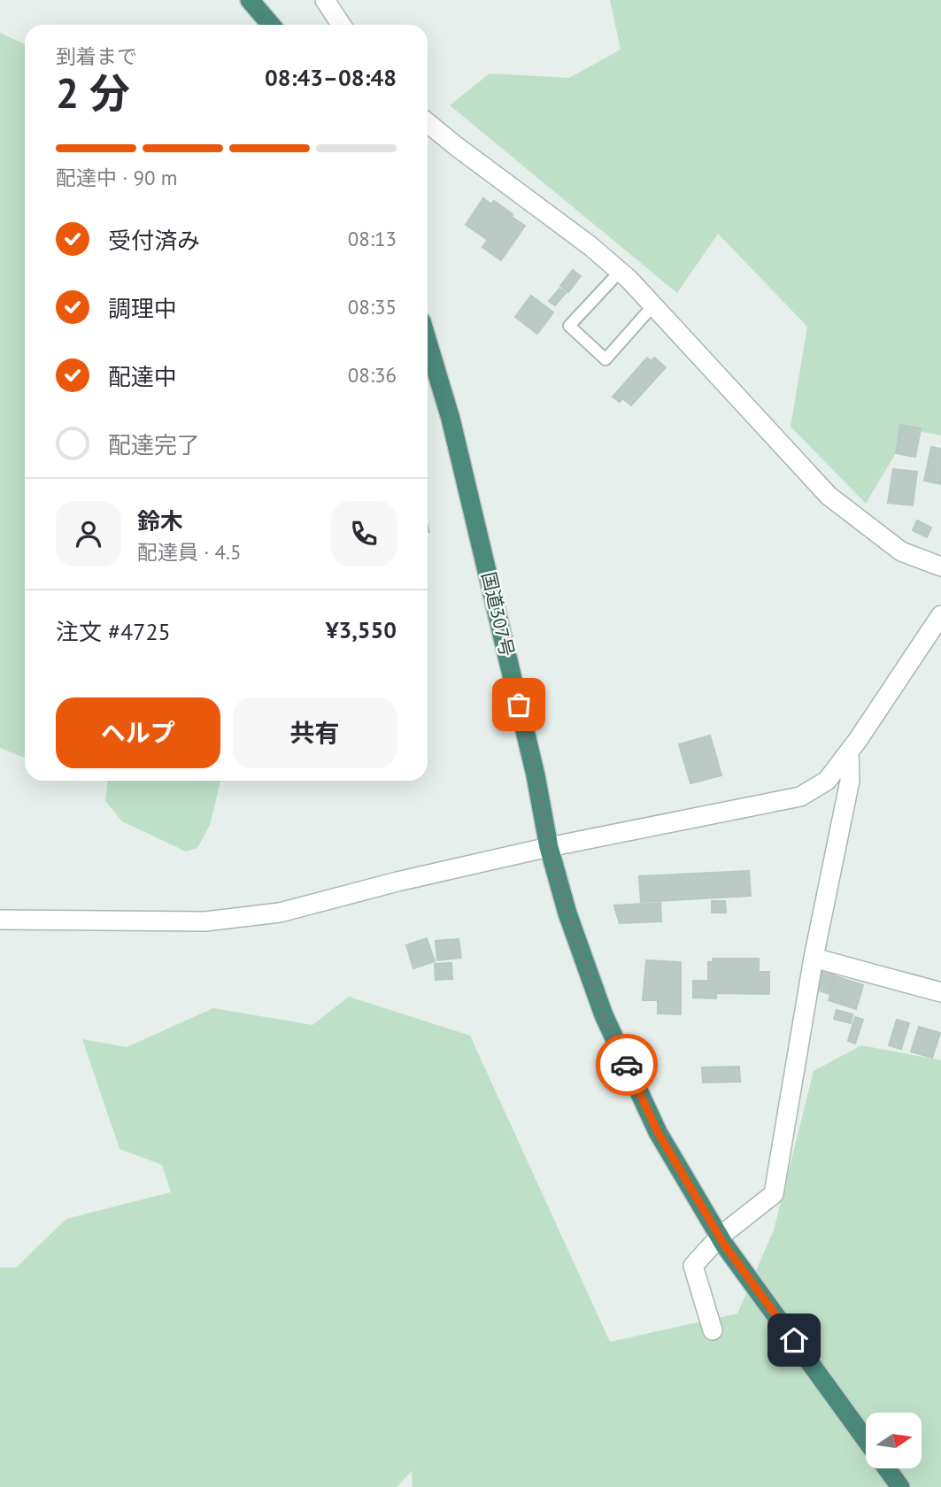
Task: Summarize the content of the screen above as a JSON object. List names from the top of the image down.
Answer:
{
  "streets": {
    "highway": ["国道307号"]
  },
  "north": "right",
  "page": {
    "heading": ["2 分", "到着まで", "08:43–08:48"],
    "panel": [
      "鈴木",
      "配達員 · 4.5",
      "注文 #4725",
      "¥3,550"
    ],
    "bar": "配達中 · 90 m",
    "list": [
      ["受付済み", "08:13"],
      ["調理中", "08:35"],
      ["配達中", "08:36"],
      "配達完了"
    ],
    "buttons": ["ヘルプ", "共有"]
  }
}
